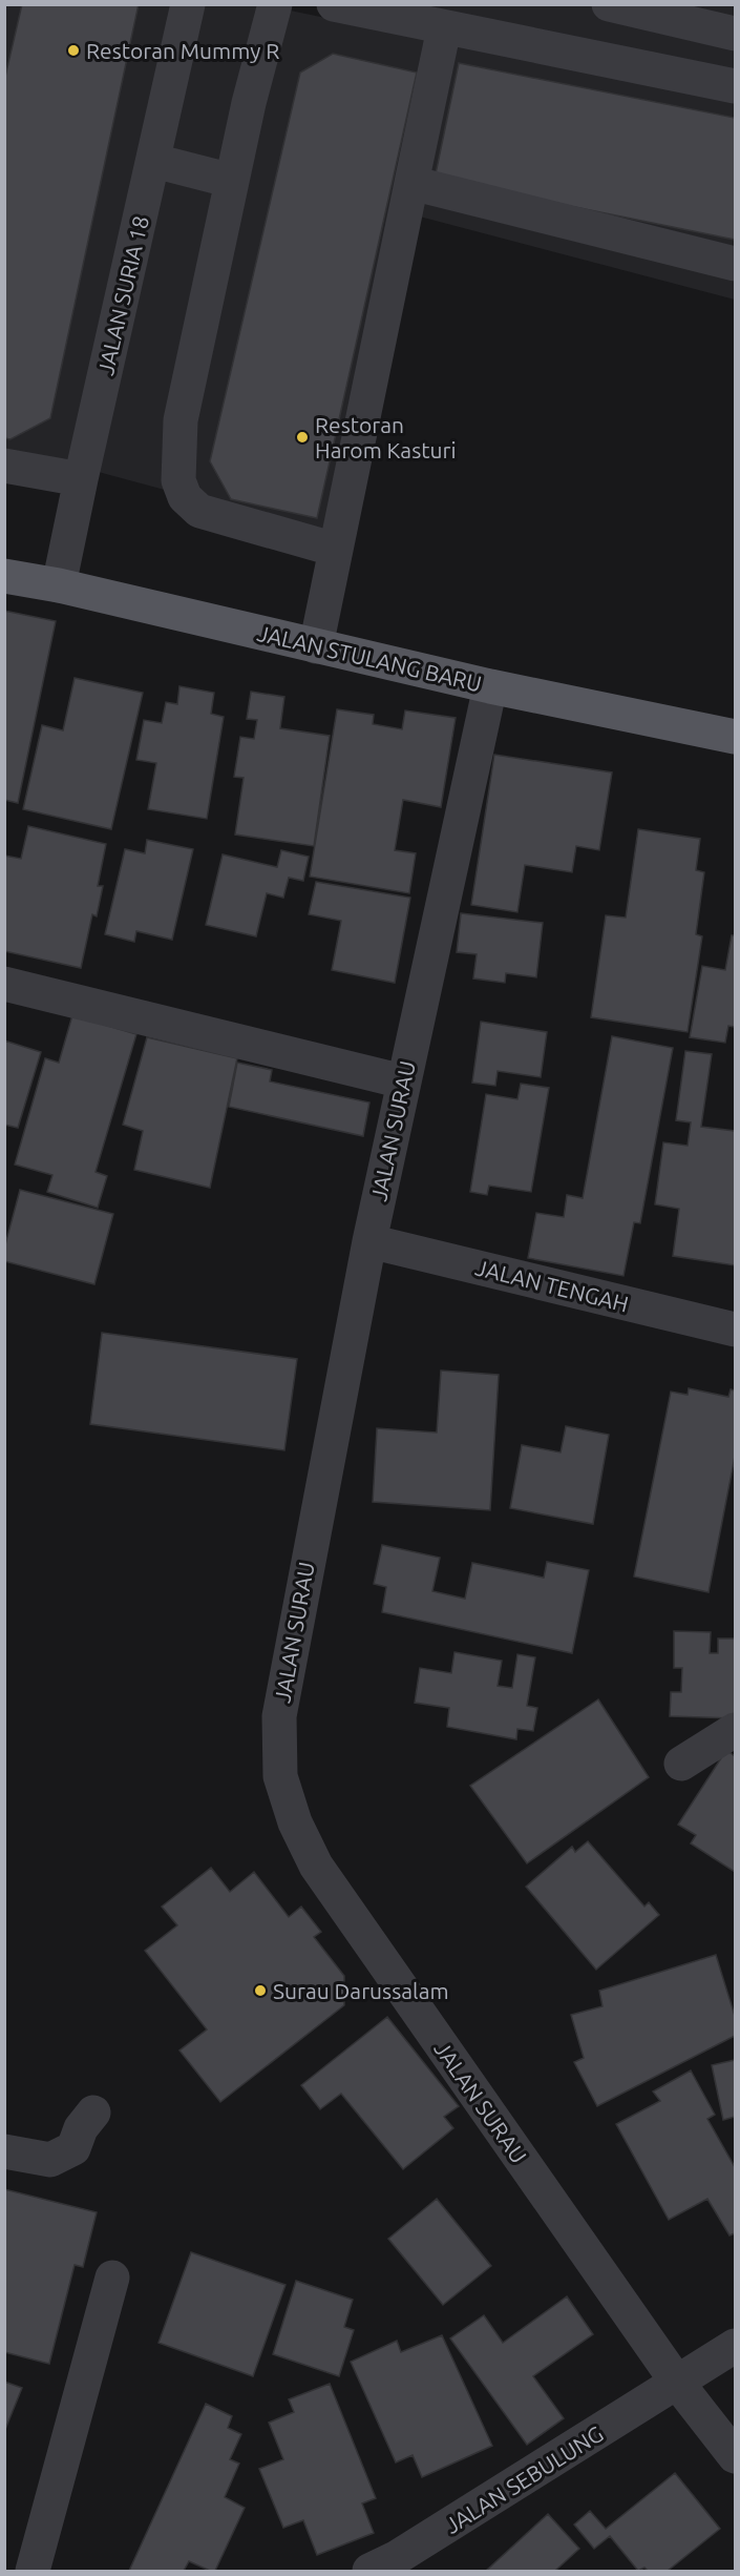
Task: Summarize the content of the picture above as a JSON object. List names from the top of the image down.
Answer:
{
  "streets": {
    "main road": ["JALAN STULANG BARU"],
    "street": [
      "JALAN SURIA 18",
      "JALAN SURAU",
      "JALAN TENGAH",
      "JALAN SEBULUNG"
    ]
  },
  "crossings": [
    ["JALAN SURIA 18", "JALAN STULANG BARU"],
    ["JALAN STULANG BARU", "JALAN SURAU"],
    ["JALAN SURAU", "JALAN TENGAH"],
    ["JALAN SURAU", "JALAN SEBULUNG"]
  ],
  "places": ["Restoran Mummy R", "Restoran Harom Kasturi", "Surau Darussalam"]
}
